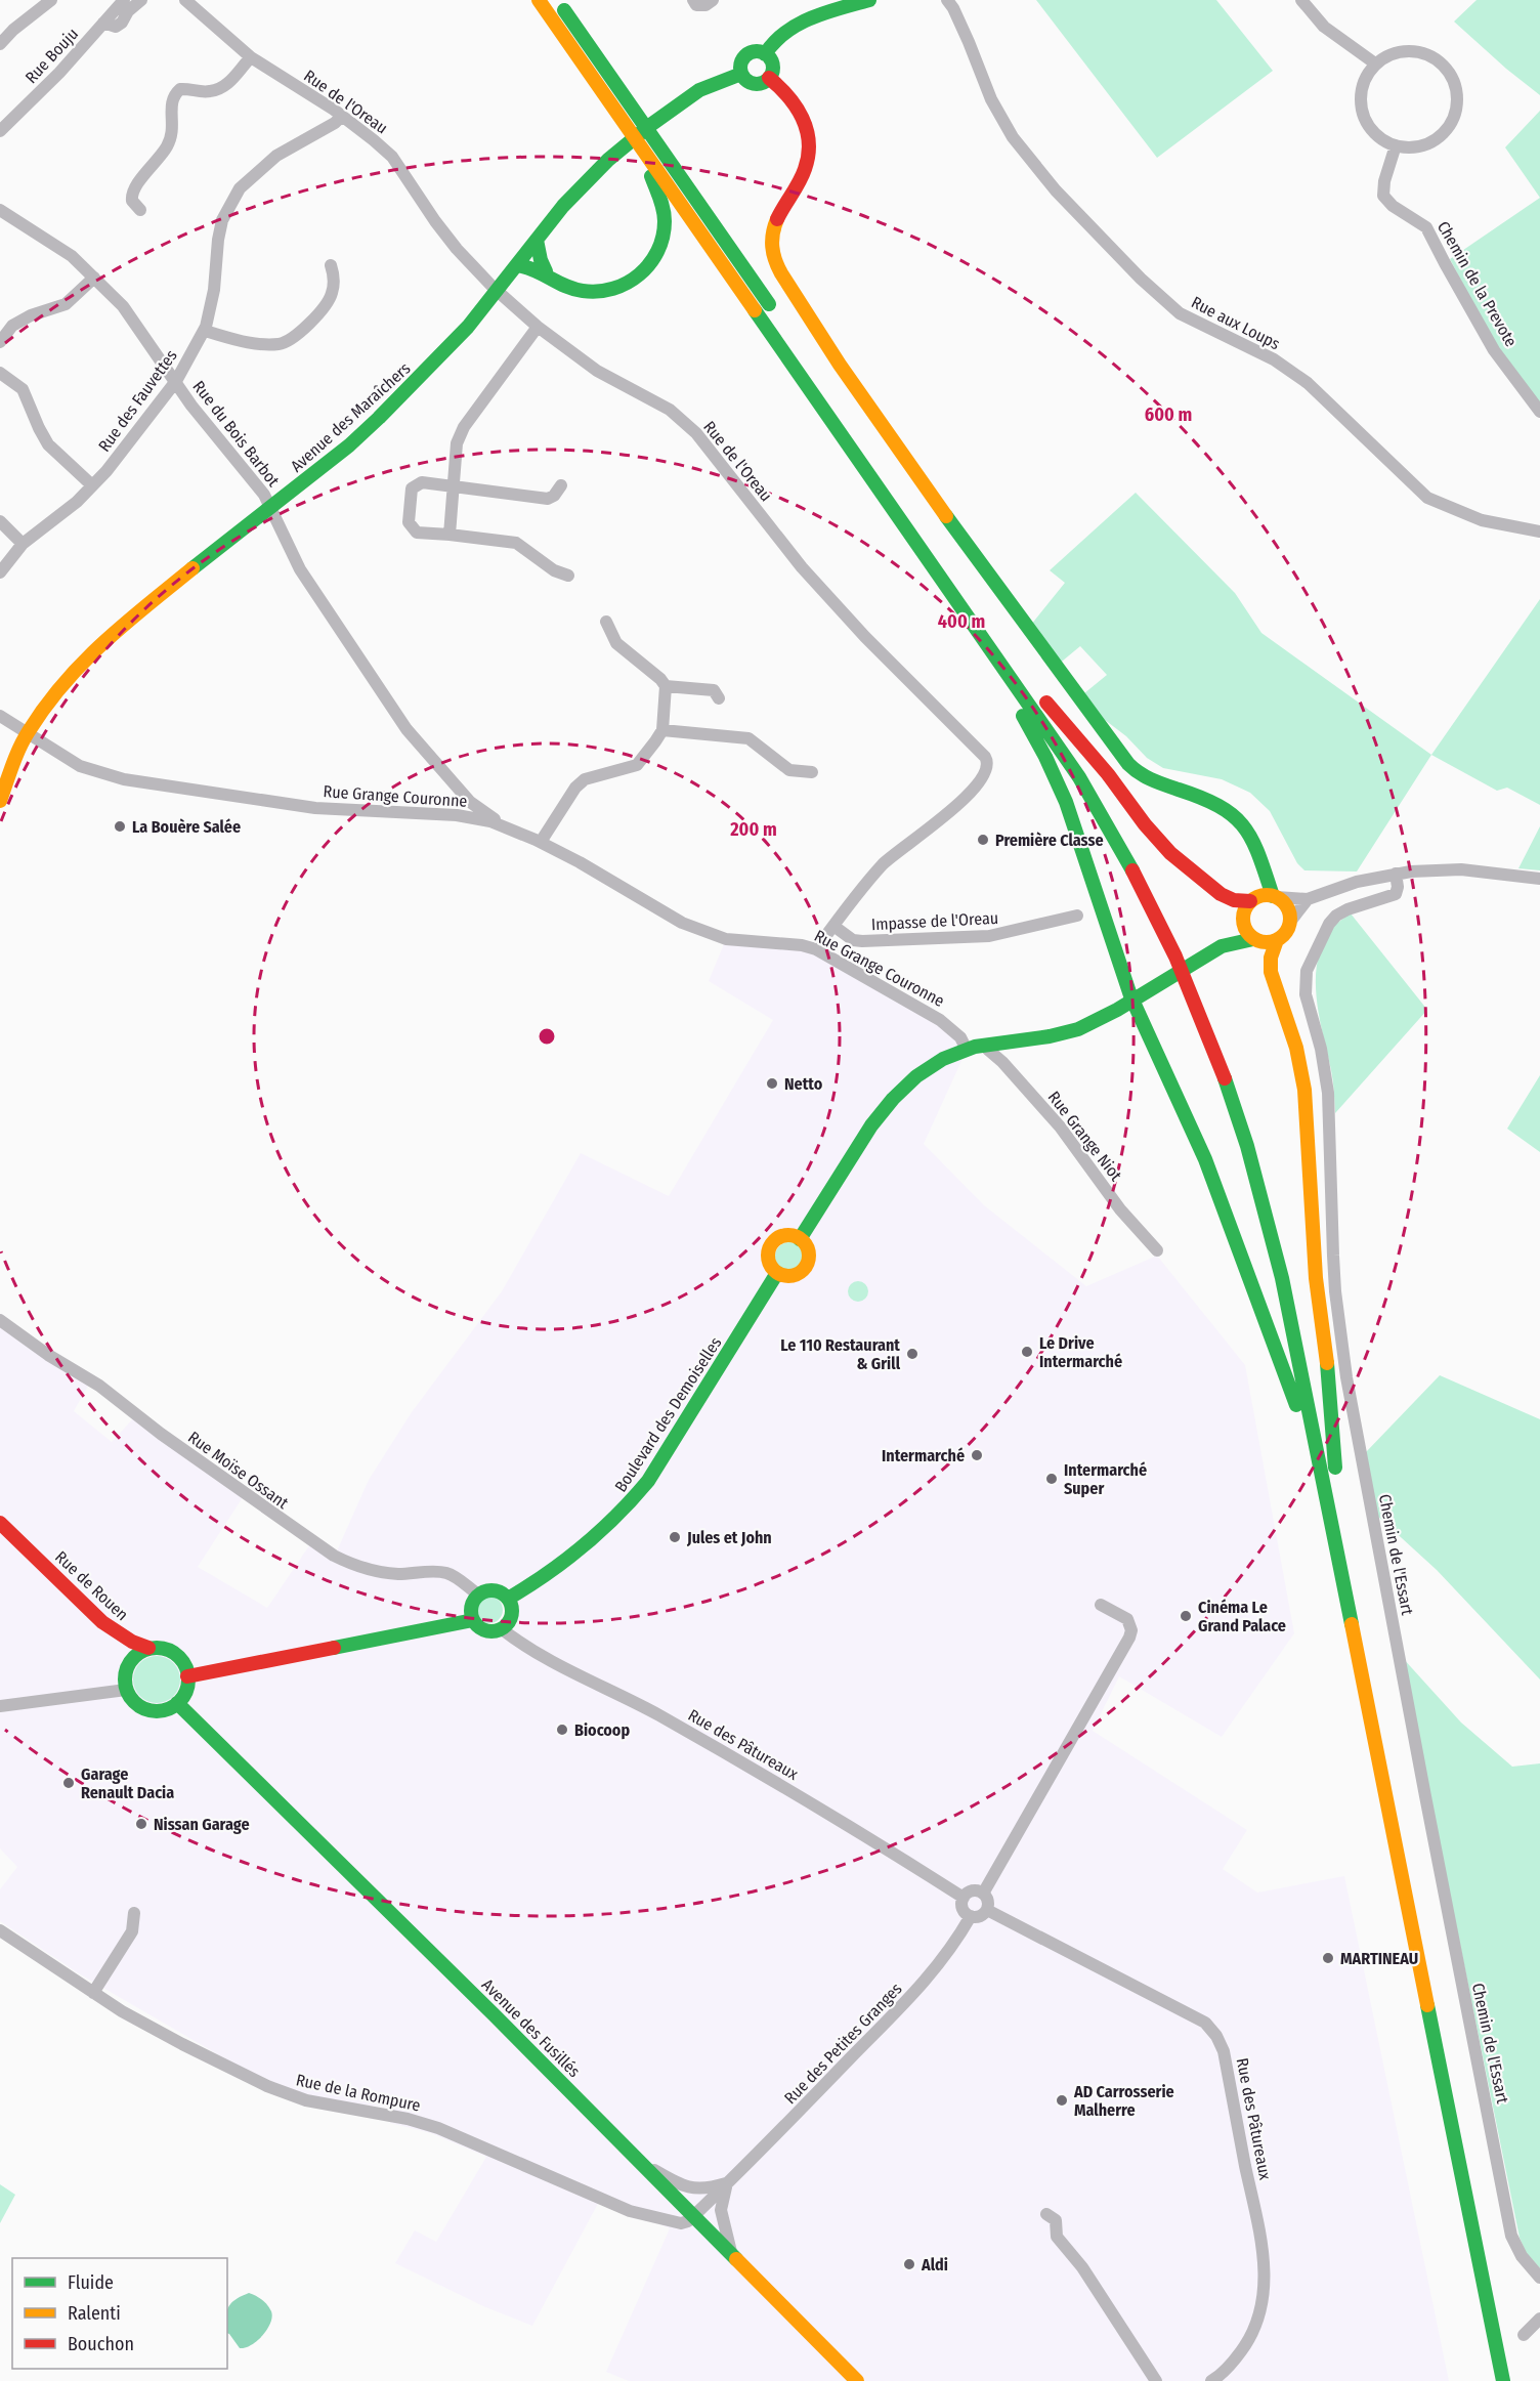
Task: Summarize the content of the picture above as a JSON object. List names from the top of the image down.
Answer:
{
  "streets": {
    "main road": [
      "Avenue des Maraîchers",
      "Boulevard des Demoiselles",
      "Rue de Rouen",
      "Avenue des Fusillés"
    ],
    "street": [
      "Rue Bouju",
      "Rue de l'Oreau",
      "Chemin de la Prevote",
      "Rue aux Loups",
      "Rue des Fauvettes",
      "Rue du Bois Barbot",
      "Rue Grange Couronne",
      "Impasse de l'Oreau",
      "Rue Grange Niot",
      "Rue Moïse Ossant",
      "Chemin de l'Essart",
      "Rue des Pâtureaux",
      "Rue des Petites Granges",
      "Rue de la Rompure"
    ]
  },
  "crossings": [
    ["Rue de l'Oreau", "Rue des Fauvettes"],
    ["Rue de l'Oreau", "Avenue des Maraîchers"],
    ["Rue de l'Oreau", "Rue Grange Couronne"],
    ["Rue de l'Oreau", "Impasse de l'Oreau"],
    ["Rue des Fauvettes", "Rue du Bois Barbot"],
    ["Avenue des Maraîchers", "Rue du Bois Barbot"],
    ["Avenue des Maraîchers", "Rue Grange Couronne"],
    ["Rue du Bois Barbot", "Rue Grange Couronne"],
    ["Boulevard des Demoiselles", "Rue Moïse Ossant"],
    ["Boulevard des Demoiselles", "Rue des Pâtureaux"],
    ["Rue Moïse Ossant", "Rue des Pâtureaux"],
    ["Rue de Rouen", "Avenue des Fusillés"],
    ["Rue des Pâtureaux", "Rue des Petites Granges"],
    ["Avenue des Fusillés", "Rue des Petites Granges"],
    ["Avenue des Fusillés", "Rue de la Rompure"],
    ["Rue des Petites Granges", "Rue de la Rompure"]
  ],
  "places": [
    "La Bouère Salée",
    "Première Classe",
    "Netto",
    "Le Drive Intermarché",
    "Le 110 Restaurant & Grill",
    "Intermarché",
    "Intermarché Super",
    "Jules et John",
    "Cinéma Le Grand Palace",
    "Biocoop",
    "Garage Renault Dacia",
    "Nissan Garage",
    "MARTINEAU",
    "AD Carrosserie Malherre",
    "Aldi"
  ],
  "legend": ["Fluide", "Ralenti", "Bouchon"],
  "rings": ["600 m", "400 m", "200 m"]
}
